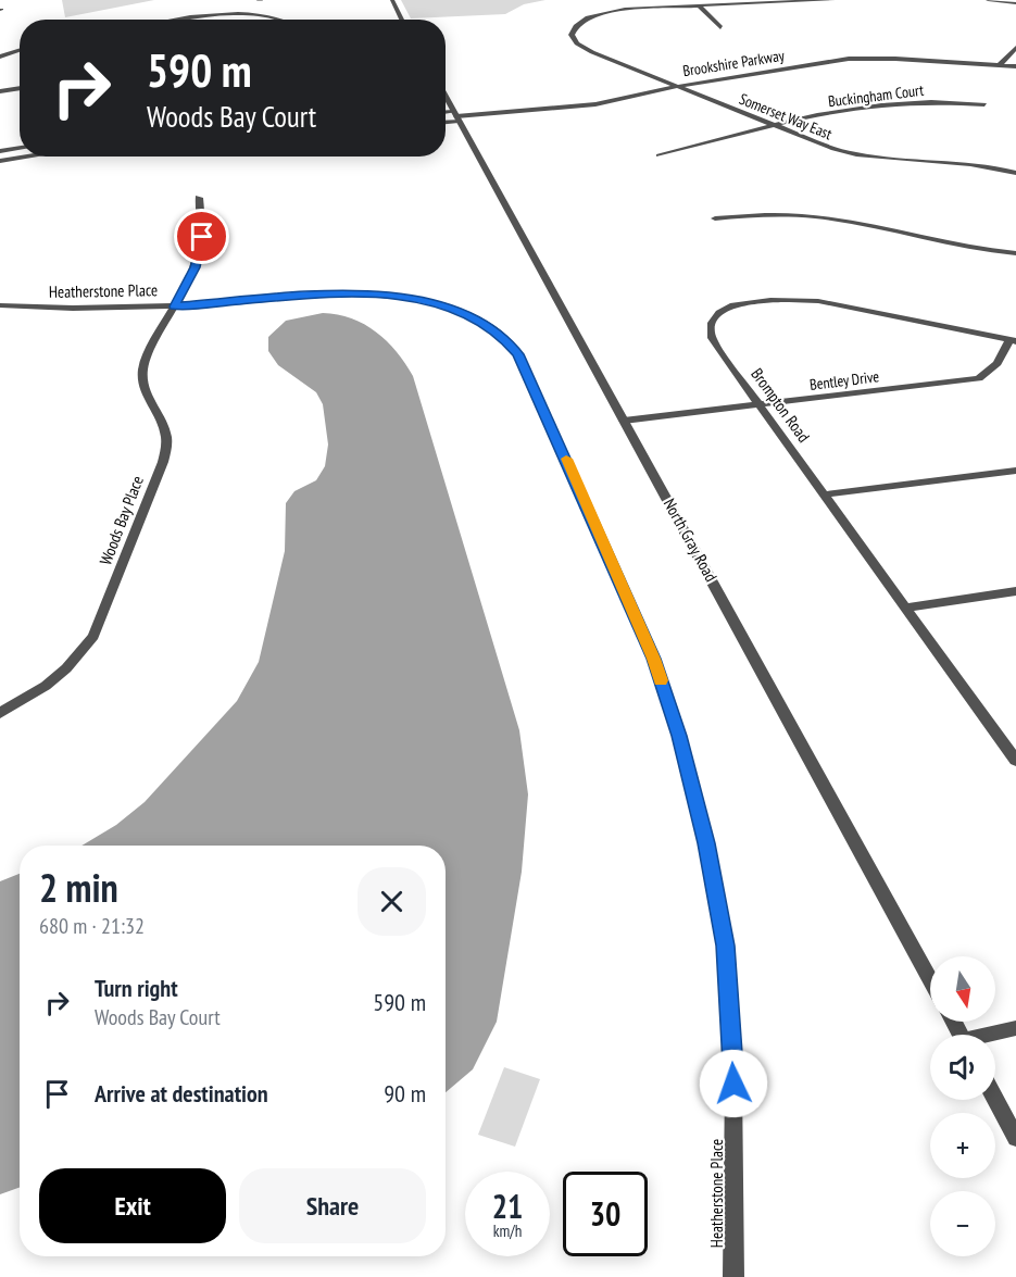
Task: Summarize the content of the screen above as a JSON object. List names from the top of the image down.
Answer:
{
  "streets": {
    "street": [
      "Brookshire Parkway",
      "Buckingham Court",
      "Somerset Way East",
      "Heatherstone Place",
      "Bentley Drive",
      "Brompton Road",
      "Woods Bay Place",
      "North Gray Road"
    ]
  },
  "crossings": [
    ["Brookshire Parkway", "Somerset Way East"],
    ["Brookshire Parkway", "North Gray Road"],
    ["Buckingham Court", "Somerset Way East"],
    ["Heatherstone Place", "Woods Bay Place"],
    ["Bentley Drive", "Brompton Road"],
    ["Bentley Drive", "North Gray Road"]
  ],
  "north": "bottom",
  "page": {
    "turn": ["590 m", "Woods Bay Court"],
    "heading": ["2 min", "680 m · 21:32"],
    "map_buttons": ["+", "−"],
    "list": [
      {
        "name": "Turn right",
        "note": "Woods Bay Court",
        "value": "590 m"
      },
      {
        "name": "Arrive at destination",
        "value": "90 m"
      }
    ],
    "buttons": ["Exit", "Share"],
    "speed": "21 km/h",
    "limit": "30"
  }
}
